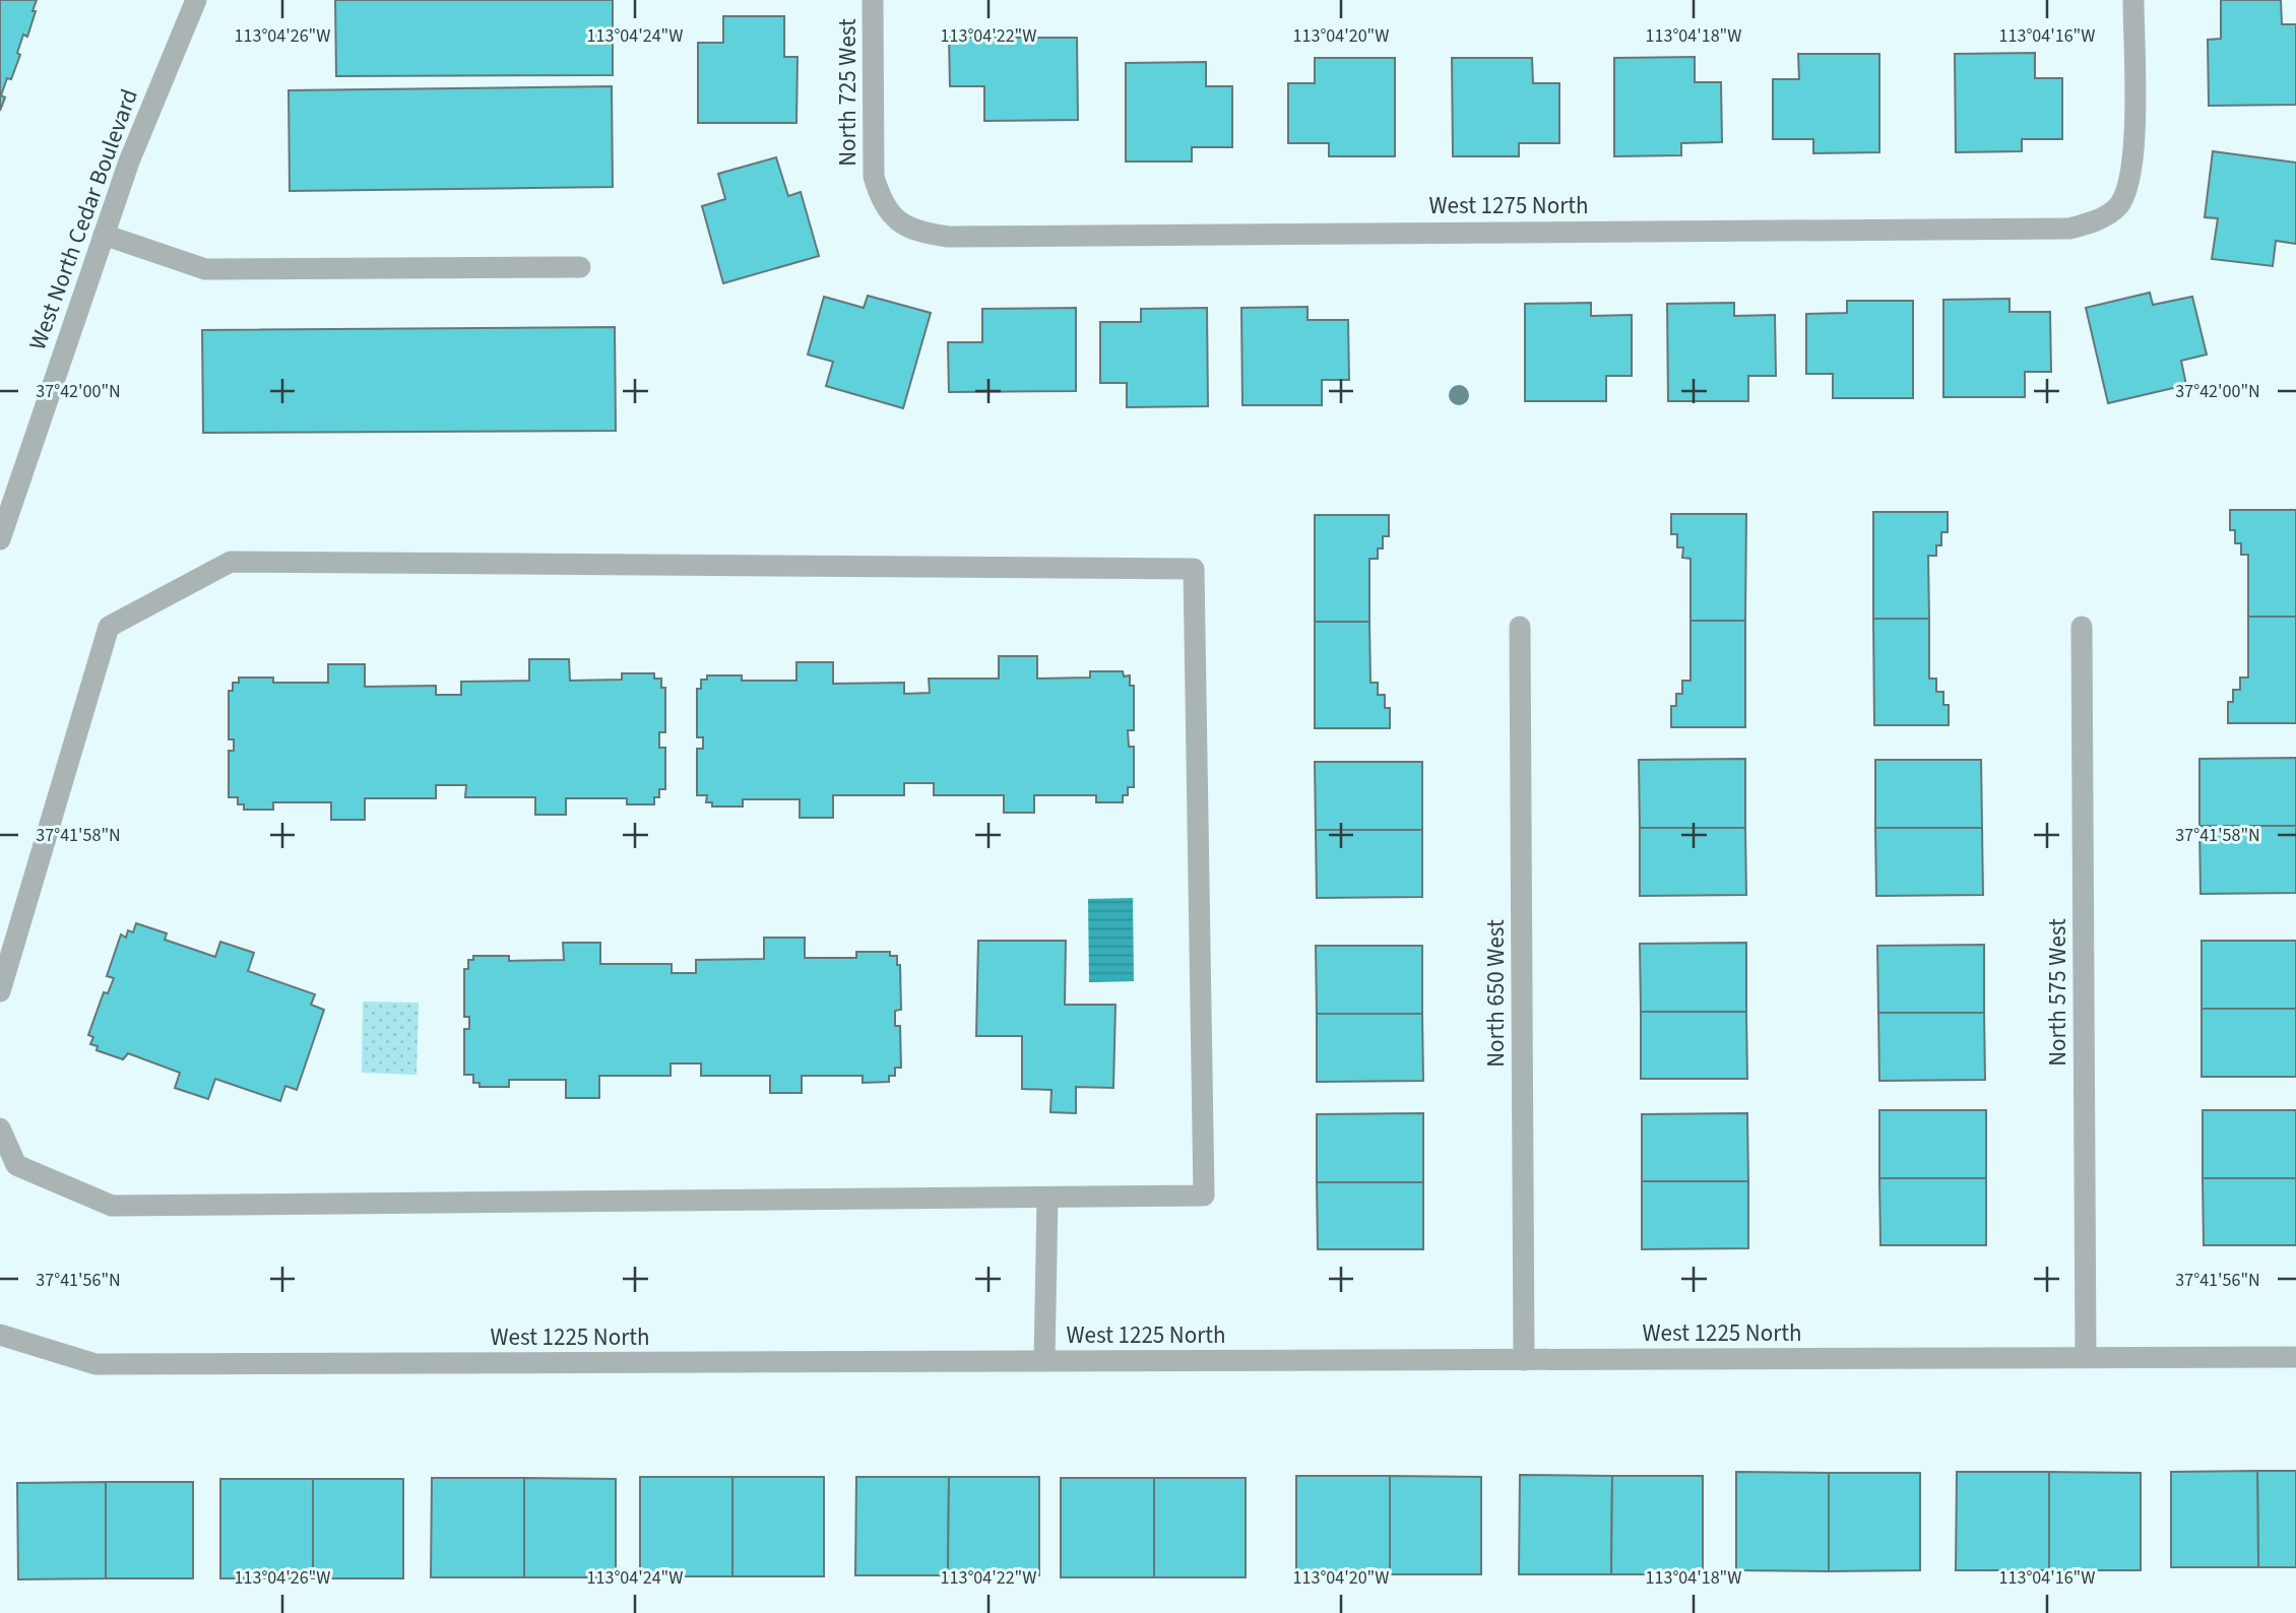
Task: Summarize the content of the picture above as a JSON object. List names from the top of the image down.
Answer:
{
  "streets": {
    "street": [
      "North 725 West",
      "West 1275 North",
      "West North Cedar Boulevard",
      "North 575 West",
      "North 650 West",
      "West 1225 North"
    ]
  },
  "crossings": [
    ["North 725 West", "West 1275 North"],
    ["North 575 West", "West 1225 North"],
    ["North 650 West", "West 1225 North"]
  ],
  "coordinates": [
    "113°04'26\"W",
    "113°04'24\"W",
    "113°04'22\"W",
    "113°04'20\"W",
    "113°04'18\"W",
    "113°04'16\"W",
    "37°42'00\"N",
    "37°41'58\"N",
    "37°41'56\"N"
  ]
}
